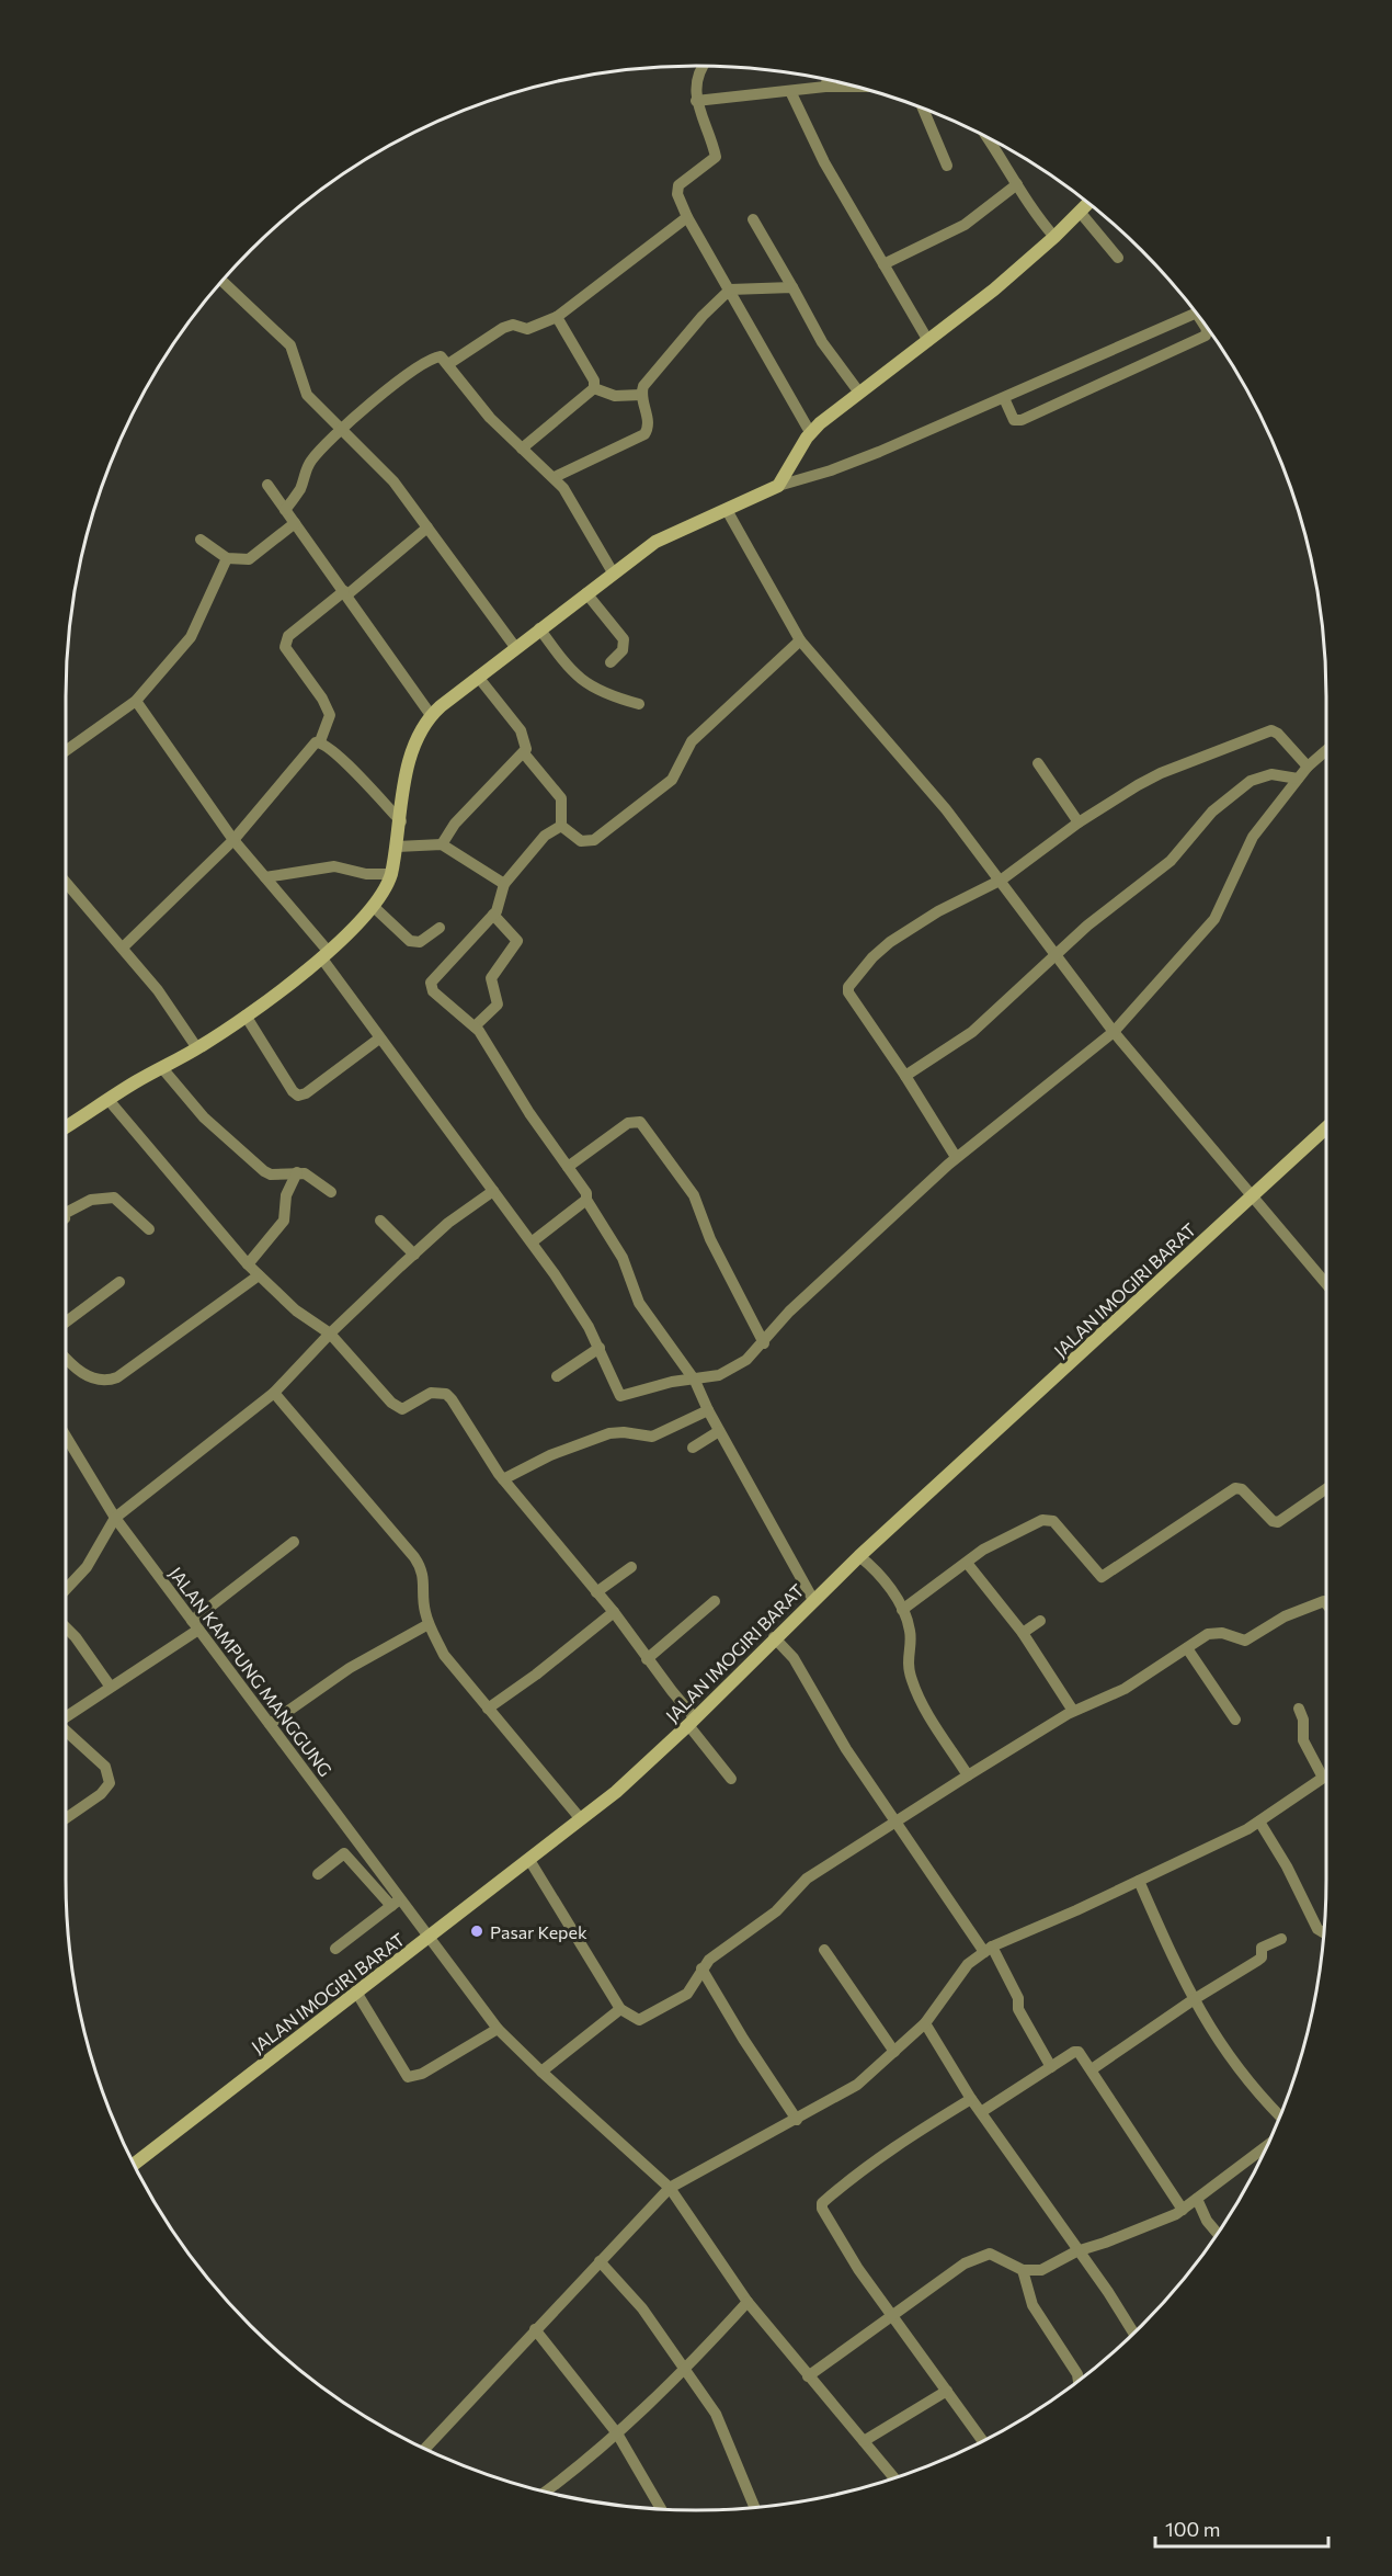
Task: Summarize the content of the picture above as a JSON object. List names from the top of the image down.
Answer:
{
  "streets": {
    "main road": ["JALAN IMOGIRI BARAT"],
    "street": ["JALAN KAMPUNG MANGGUNG"]
  },
  "crossings": [
    ["JALAN IMOGIRI BARAT", "JALAN KAMPUNG MANGGUNG"]
  ],
  "places": ["Pasar Kepek"],
  "scale_bar": "100 m"
}
